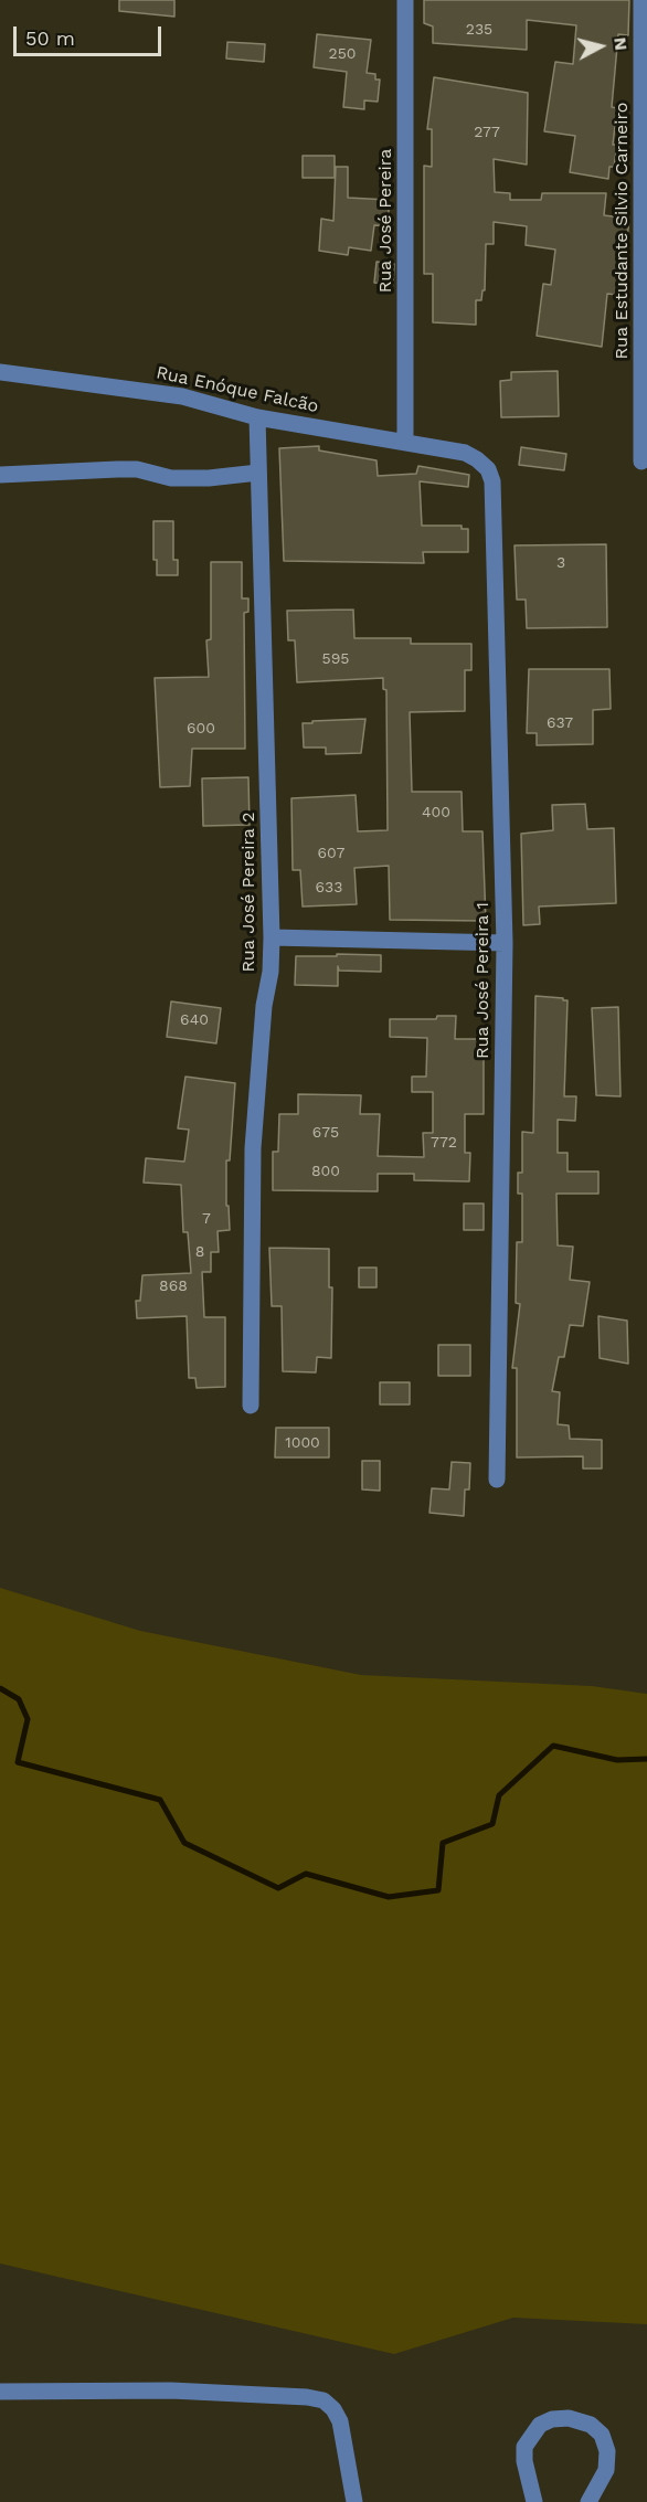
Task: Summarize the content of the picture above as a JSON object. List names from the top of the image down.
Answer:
{
  "streets": {
    "street": [
      "Rua José Pereira",
      "Rua Estudante Silvio Carneiro",
      "Rua Enóque Falcão",
      "Rua José Pereira 2",
      "Rua José Pereira 1"
    ]
  },
  "crossings": [
    ["Rua José Pereira", "Rua Enóque Falcão"],
    ["Rua Enóque Falcão", "Rua José Pereira 2"],
    ["Rua Enóque Falcão", "Rua José Pereira 1"]
  ],
  "house_numbers": [
    "235",
    "250",
    "277",
    "3",
    "595",
    "637",
    "600",
    "400",
    "607",
    "633",
    "640",
    "675",
    "772",
    "800",
    "7",
    "8",
    "868",
    "1000"
  ],
  "scale_bar": "50 m",
  "north": "right"
}
